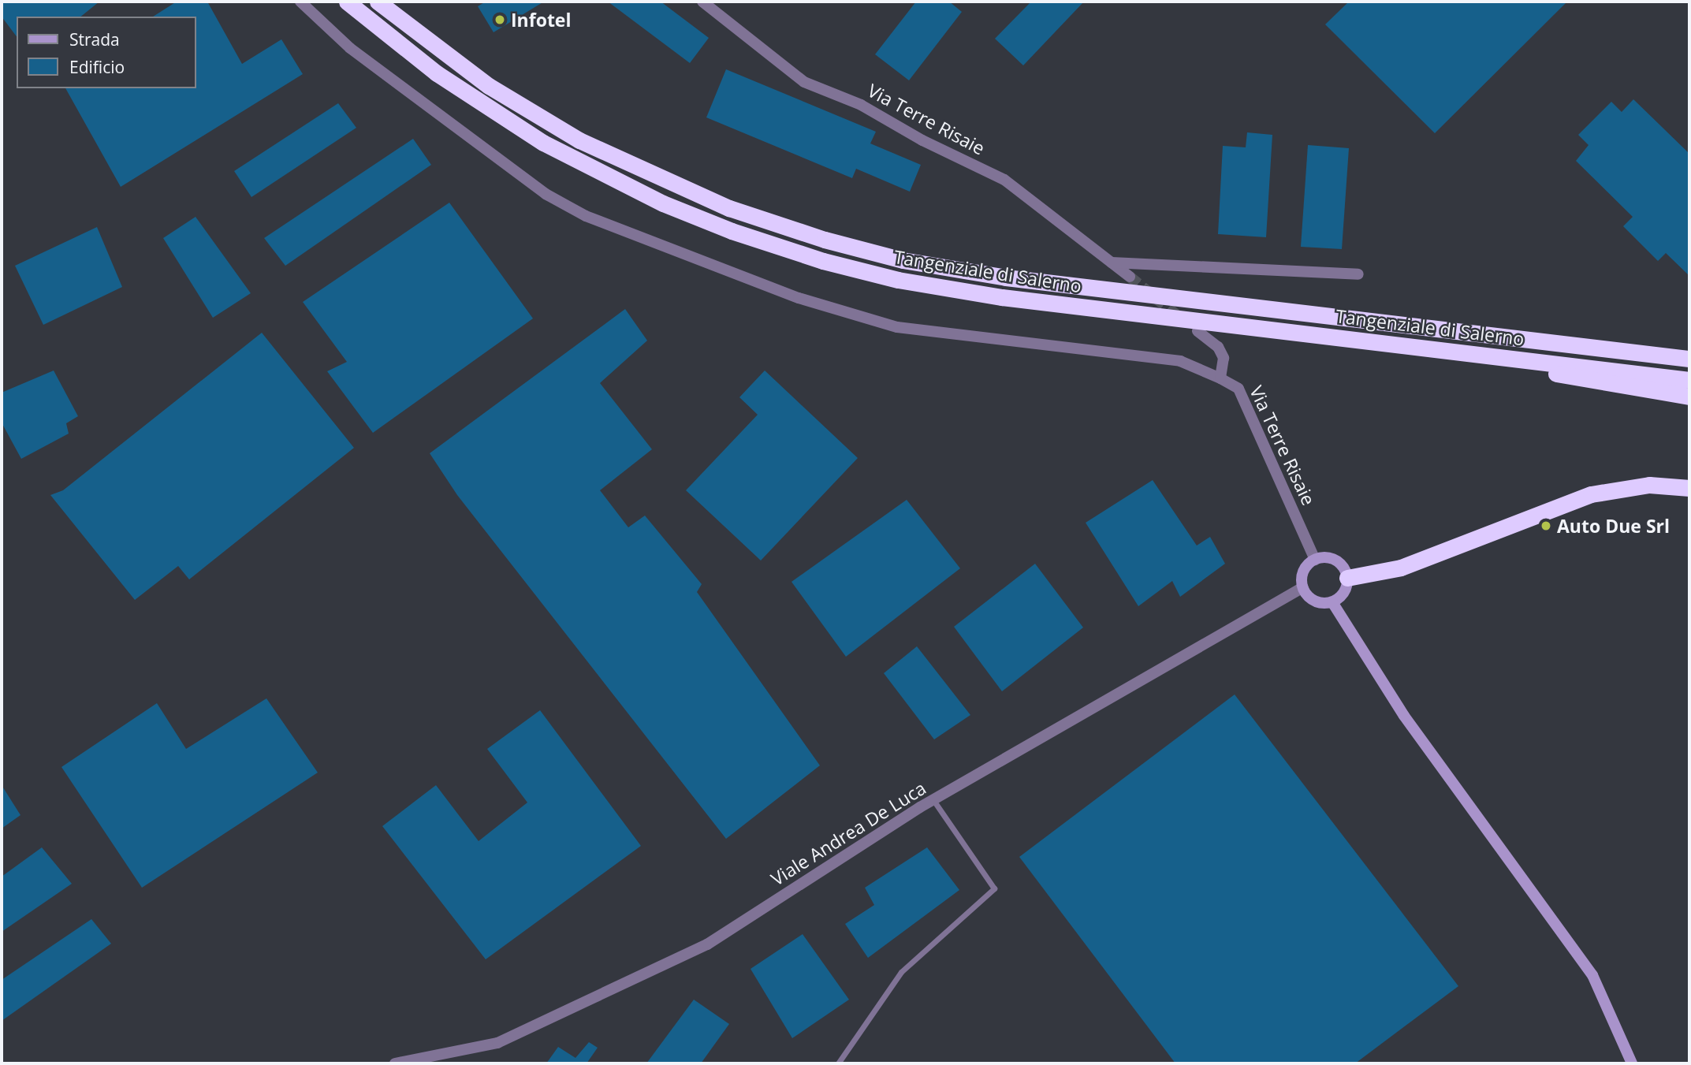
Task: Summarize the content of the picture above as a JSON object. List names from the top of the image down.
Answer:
{
  "streets": {
    "highway": ["Tangenziale di Salerno"],
    "street": ["Via Terre Risaie", "Viale Andrea De Luca"]
  },
  "crossings": [
    ["Via Terre Risaie", "Viale Andrea De Luca"]
  ],
  "places": ["Infotel", "Auto Due Srl"],
  "legend": ["Strada", "Edificio"]
}
